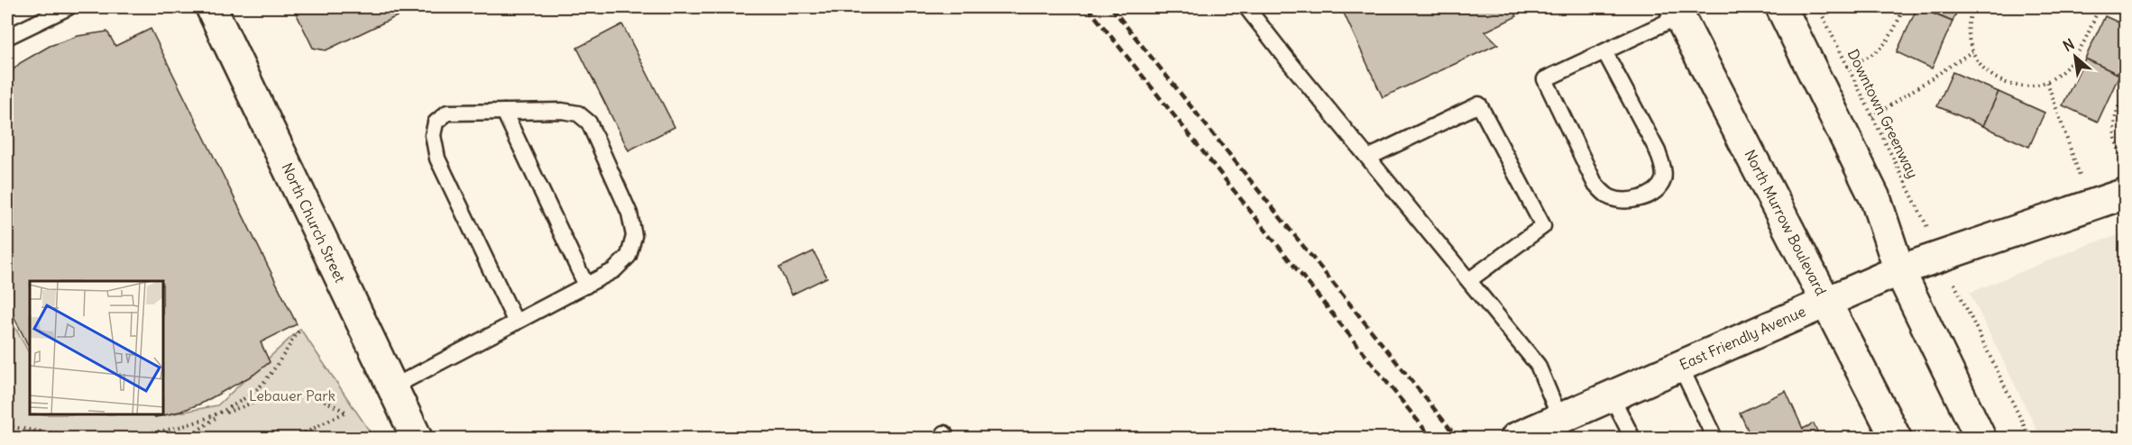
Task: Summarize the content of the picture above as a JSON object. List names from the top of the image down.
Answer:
{
  "streets": {
    "main road": ["North Church Street", "North Murrow Boulevard", "East Friendly Avenue"],
    "path": ["Downtown Greenway"]
  },
  "crossings": [
    ["North Murrow Boulevard", "East Friendly Avenue"]
  ],
  "parks": ["Lebauer Park"],
  "north": "top left"
}
